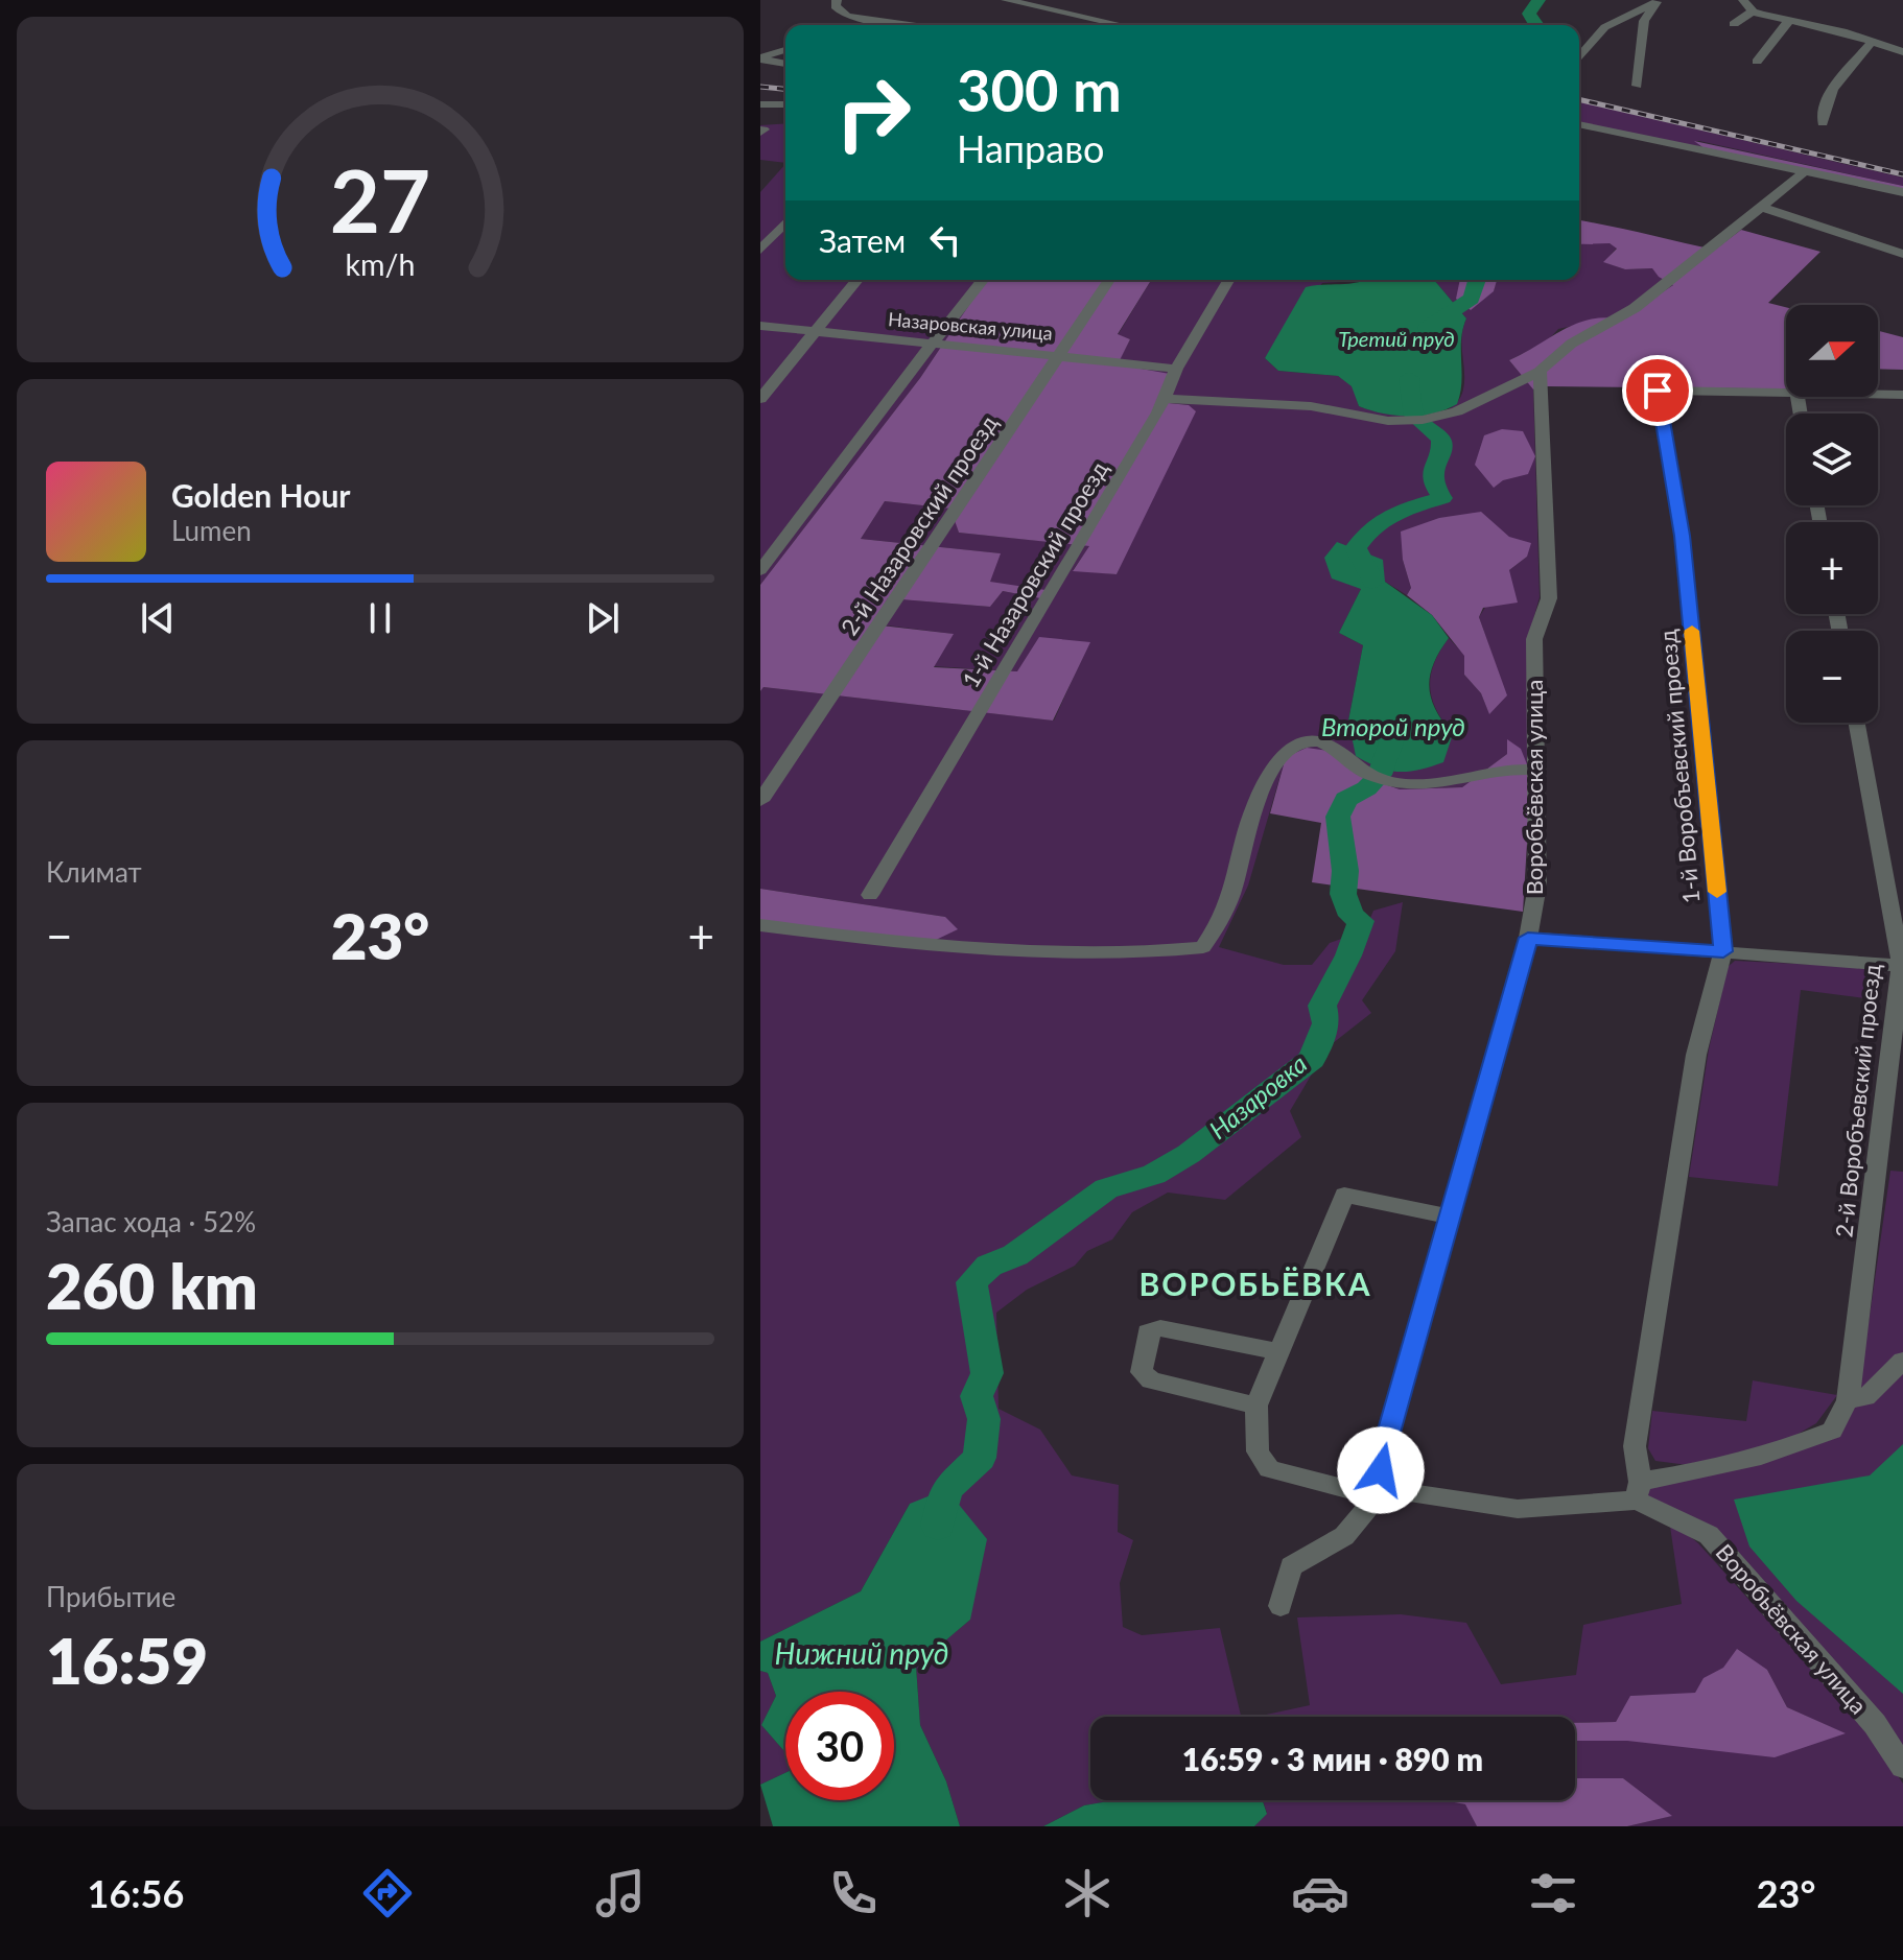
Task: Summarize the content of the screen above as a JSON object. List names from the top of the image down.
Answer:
{
  "streets": {
    "street": [
      "Назаровская улица",
      "2-й Назаровский проезд",
      "1-й Назаровский проезд",
      "1-й Воробъевский проезд",
      "Воробьёвская улица",
      "2-й Воробъевский проезд"
    ]
  },
  "crossings": [
    ["Назаровская улица", "2-й Назаровский проезд"],
    ["Назаровская улица", "1-й Назаровский проезд"],
    ["1-й Воробъевский проезд", "Воробьёвская улица"]
  ],
  "districts": ["ВОРОБЬЁВКА"],
  "water": [
    "Третий пруд",
    "Второй пруд",
    "Назаровка",
    "Нижний пруд"
  ],
  "north": "right",
  "page": {
    "turn": ["300 m", "Направо"],
    "then": "Затем",
    "map_buttons": ["+", "−"],
    "song": ["Golden Hour", "Lumen"],
    "tile": [
      "Климат",
      ["Запас хода · 52%", "260 km"],
      ["Прибытие", "16:59"]
    ],
    "heat": ["−", "23°", "+"],
    "limit": "30",
    "trip": "16:59 · 3 мин · 890 m",
    "tabs": ["16:56", "23°"],
    "gauge": ["27", "km/h"]
  }
}
